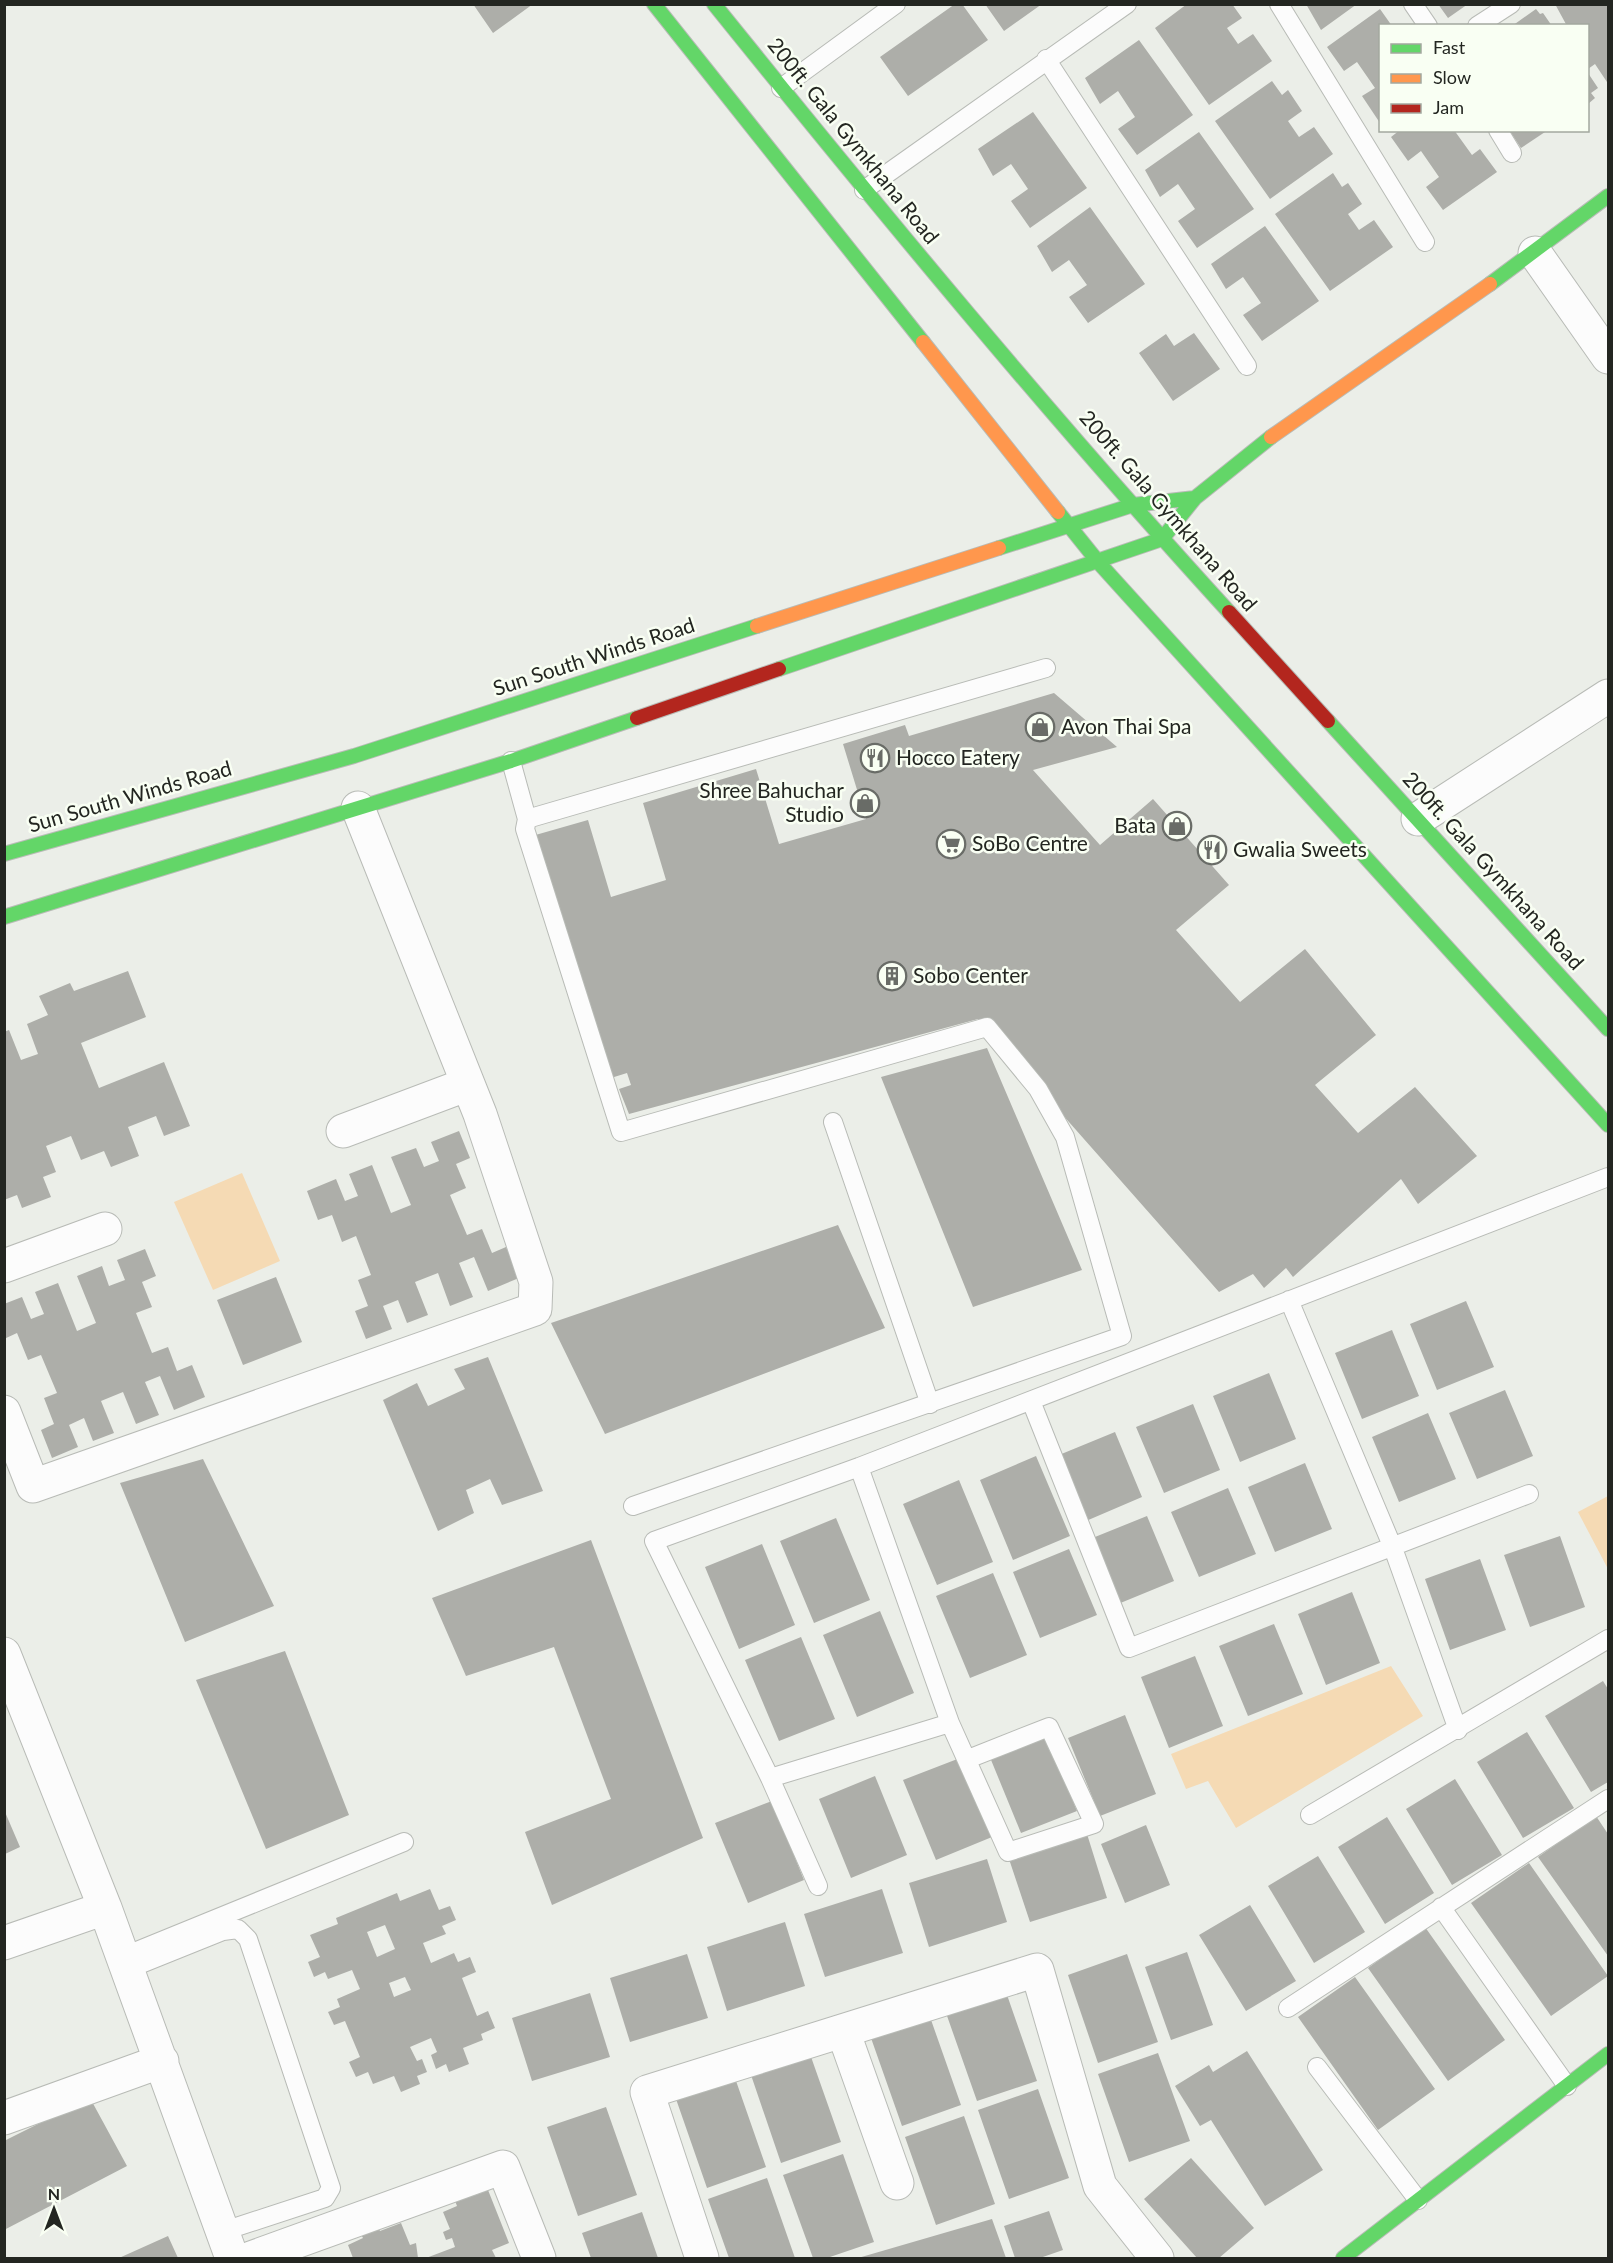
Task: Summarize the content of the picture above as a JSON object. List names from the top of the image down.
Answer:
{
  "streets": {
    "street": ["200ft. Gala Gymkhana Road", "Sun South Winds Road"]
  },
  "crossings": [
    ["200ft. Gala Gymkhana Road", "Sun South Winds Road"]
  ],
  "places": {
    "shop": ["Avon Thai Spa", "Shree Bahuchar Studio", "Bata"],
    "restaurant": ["Hocco Eatery", "Gwalia Sweets"],
    "supermarket": ["SoBo Centre"],
    "building": ["Sobo Center"]
  },
  "legend": ["Fast", "Slow", "Jam"],
  "north": "top"
}
